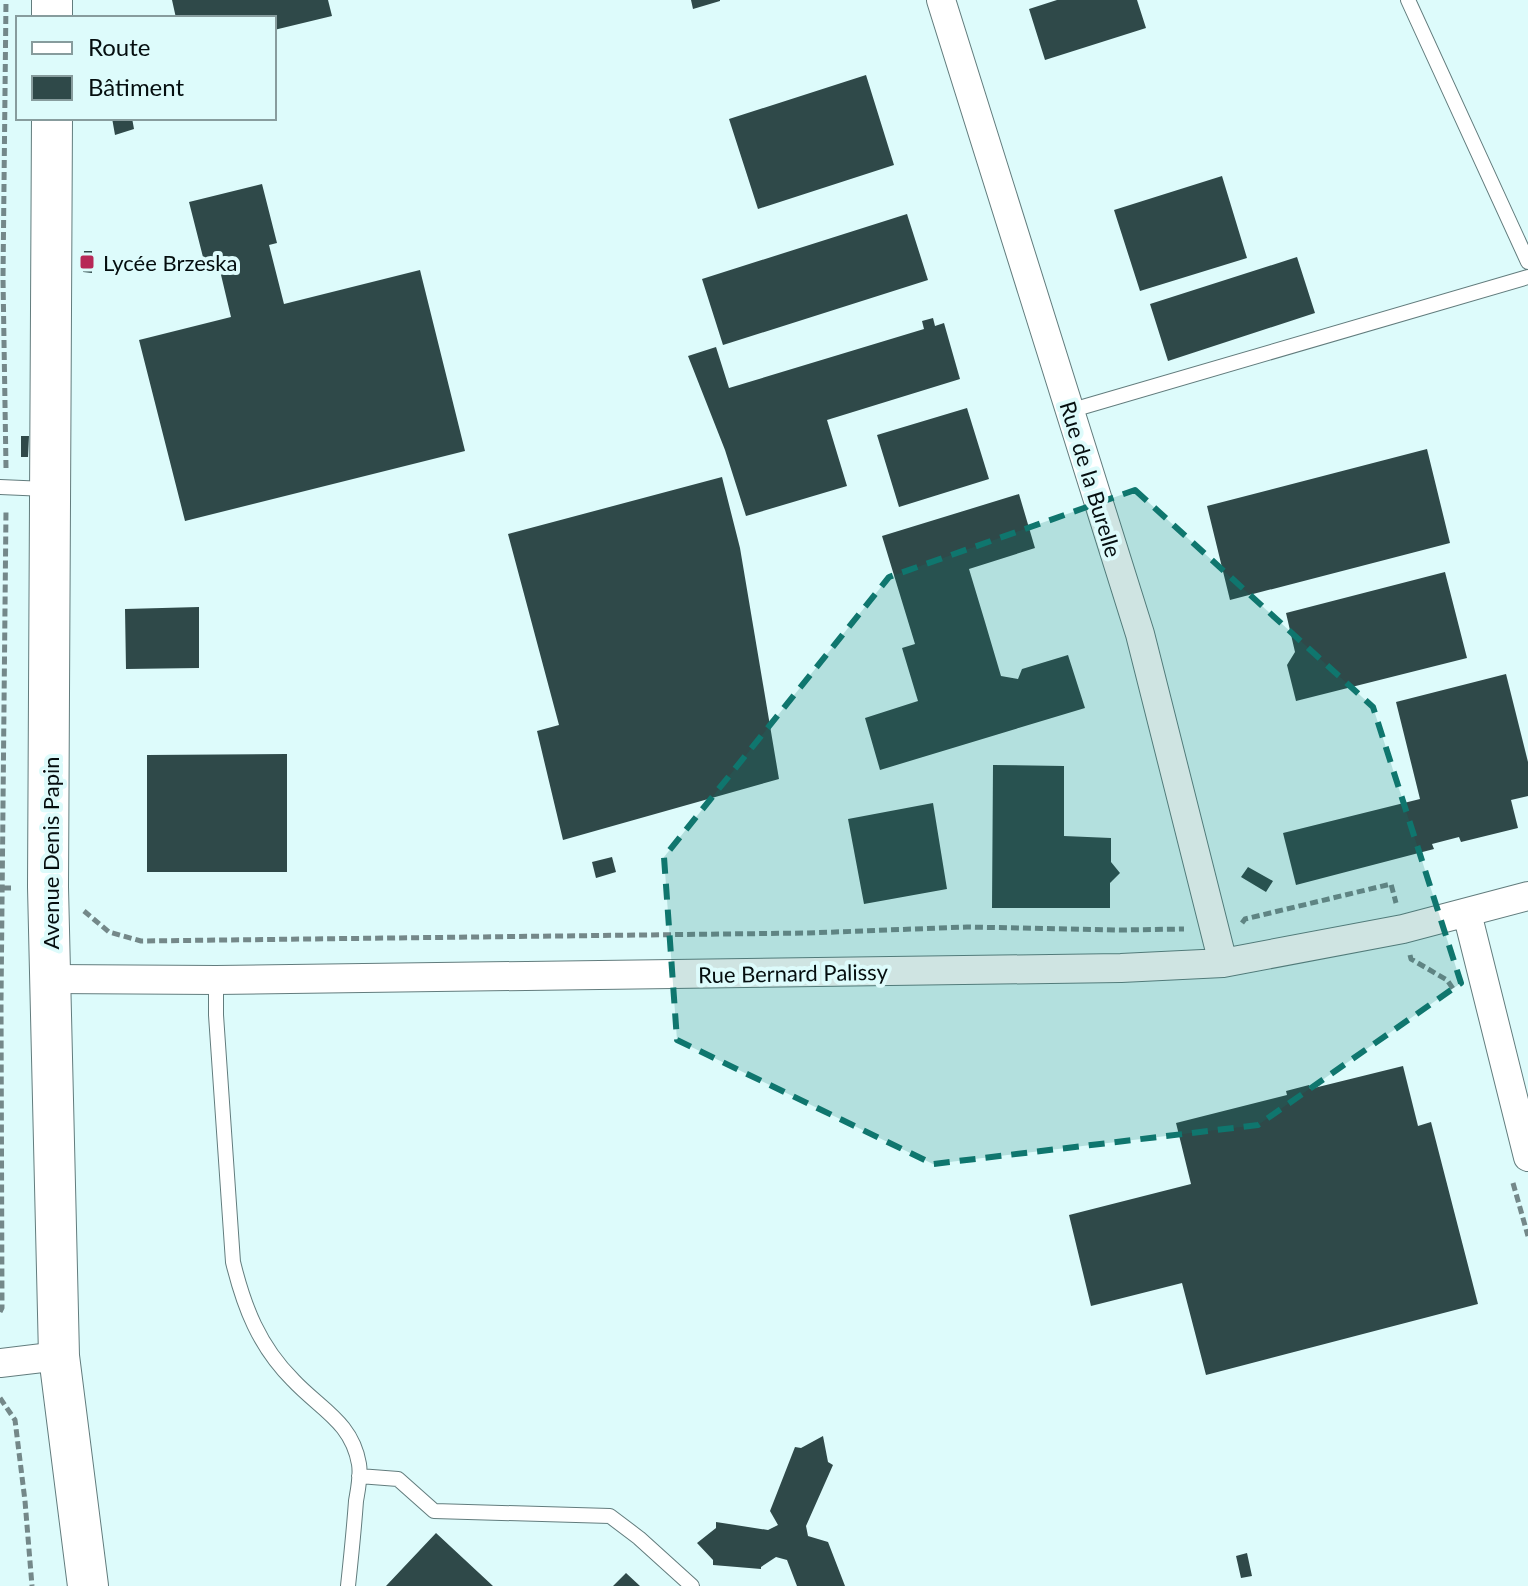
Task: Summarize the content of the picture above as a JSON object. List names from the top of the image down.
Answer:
{
  "streets": {
    "main road": ["Avenue Denis Papin"],
    "street": ["Rue de la Burelle", "Rue Bernard Palissy"]
  },
  "crossings": [
    ["Rue de la Burelle", "Rue Bernard Palissy"],
    ["Avenue Denis Papin", "Rue Bernard Palissy"]
  ],
  "places": {
    "transit": ["Lycée Brzeska"]
  },
  "legend": ["Route", "Bâtiment"]
}
